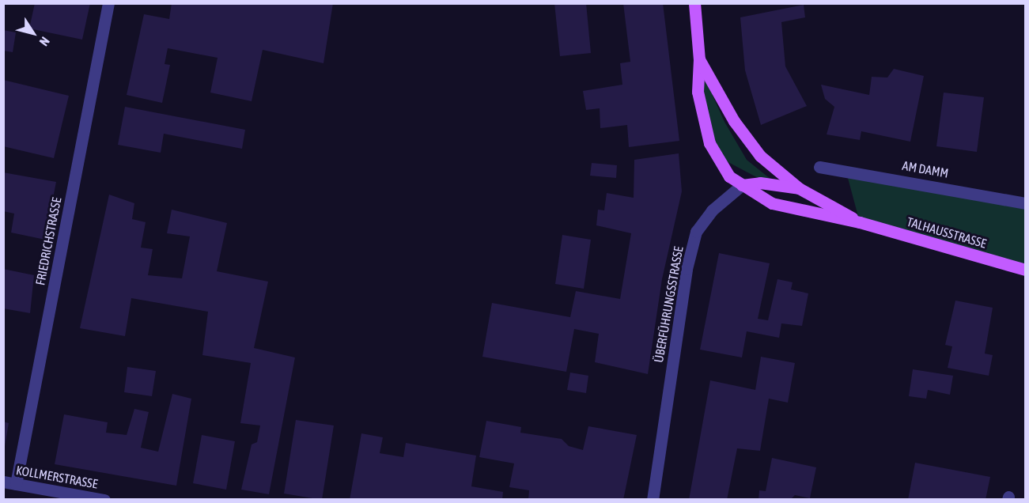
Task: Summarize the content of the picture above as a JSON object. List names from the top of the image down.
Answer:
{
  "streets": {
    "main road": ["TALHAUSSTRASSE"],
    "street": [
      "AM DAMM",
      "FRIEDRICHSTRASSE",
      "ÜBERFÜHRUNGSSTRASSE",
      "KOLLMERSTRASSE"
    ]
  },
  "crossings": [
    ["TALHAUSSTRASSE", "ÜBERFÜHRUNGSSTRASSE"],
    ["FRIEDRICHSTRASSE", "KOLLMERSTRASSE"]
  ],
  "north": "bottom right"
}
